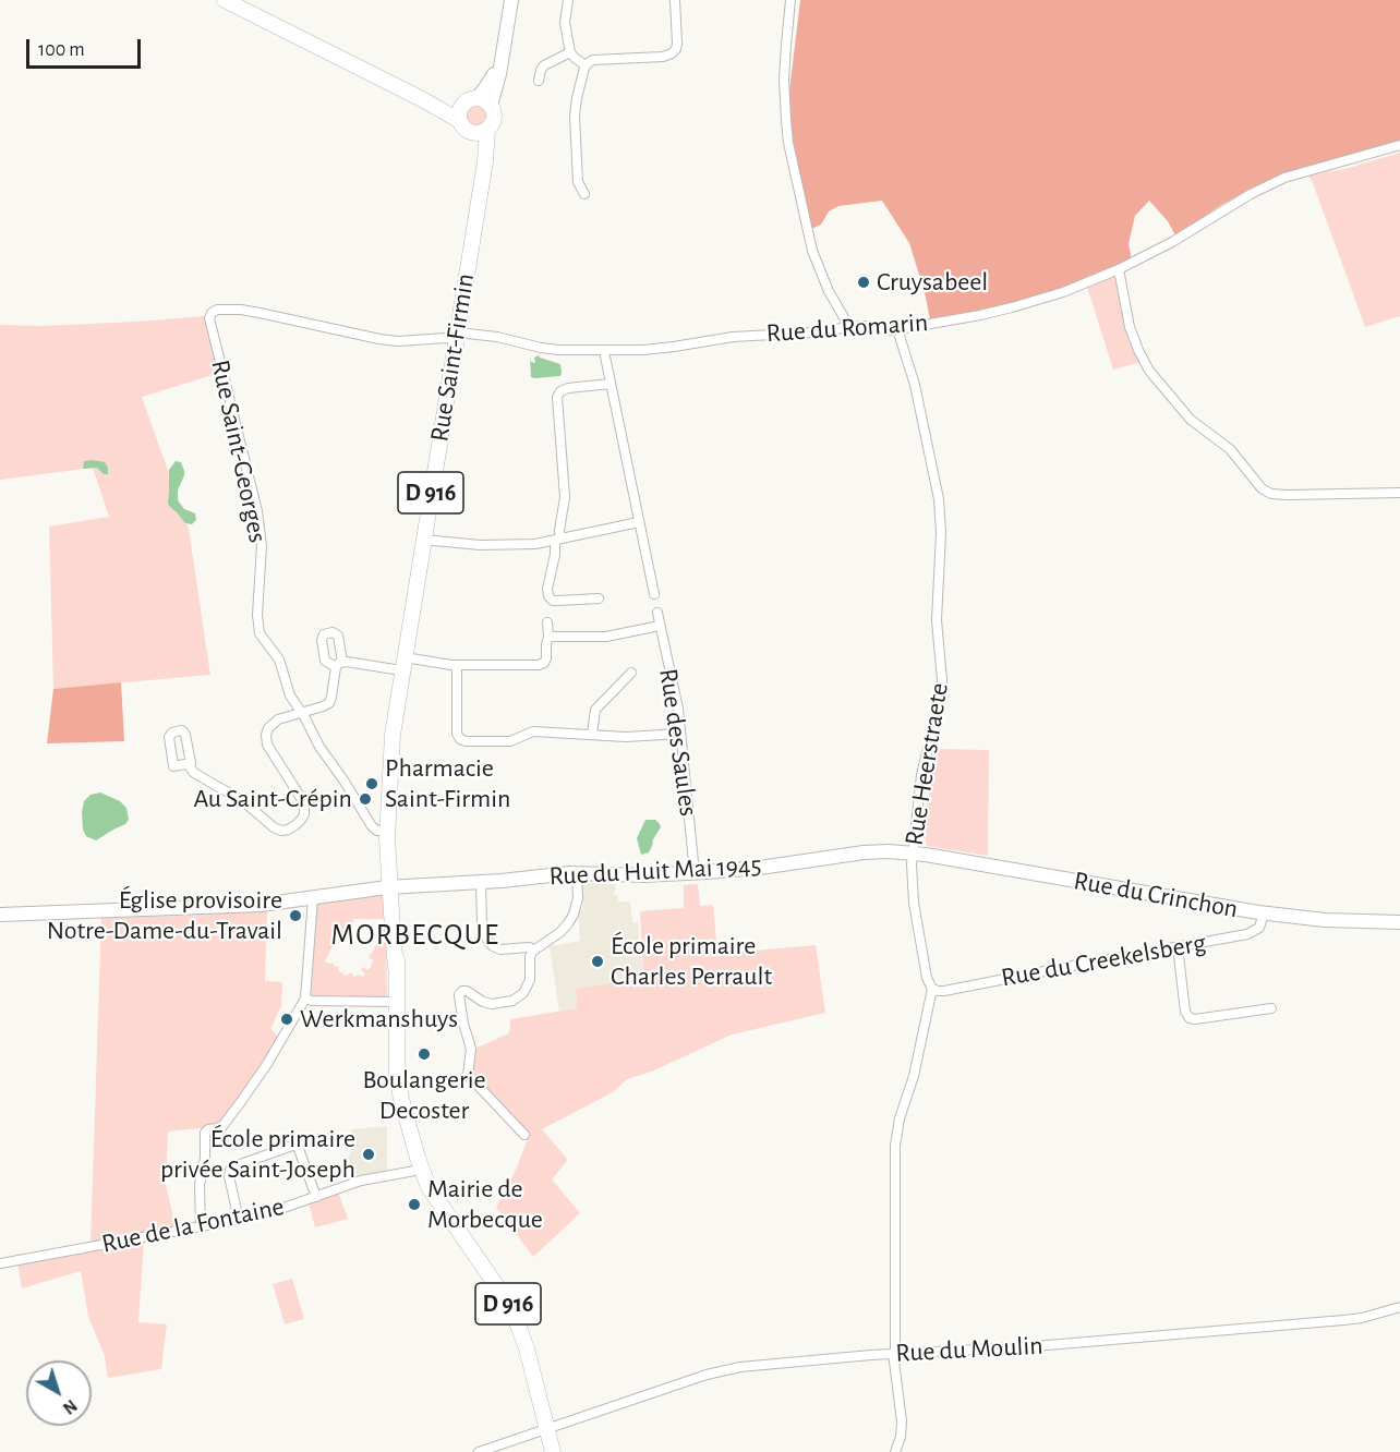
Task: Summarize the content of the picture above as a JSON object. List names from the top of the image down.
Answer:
{
  "streets": {
    "main road": ["Rue Saint-Firmin", "D 916"],
    "street": [
      "Rue du Romarin",
      "Rue Saint-Georges",
      "Rue des Saules",
      "Rue Heerstraete",
      "Rue du Huit Mai 1945",
      "Rue du Crinchon",
      "Rue du Creekelsberg",
      "Rue de la Fontaine",
      "Rue du Moulin"
    ]
  },
  "crossings": [
    ["Rue du Romarin", "Rue Saint-Firmin"],
    ["Rue du Romarin", "Rue Saint-Georges"],
    ["Rue du Romarin", "Rue Heerstraete"],
    ["Rue Saint-Firmin", "Rue Saint-Georges"],
    ["Rue Saint-Firmin", "D 916"],
    ["Rue Saint-Firmin", "Rue du Huit Mai 1945"],
    ["D 916", "Rue du Huit Mai 1945"],
    ["D 916", "Rue de la Fontaine"],
    ["D 916", "Rue du Moulin"],
    ["Rue des Saules", "Rue du Huit Mai 1945"],
    ["Rue Heerstraete", "Rue du Huit Mai 1945"],
    ["Rue Heerstraete", "Rue du Crinchon"],
    ["Rue Heerstraete", "Rue du Creekelsberg"],
    ["Rue Heerstraete", "Rue du Moulin"],
    ["Rue du Huit Mai 1945", "Rue du Crinchon"],
    ["Rue du Crinchon", "Rue du Creekelsberg"]
  ],
  "districts": ["MORBECQUE"],
  "places": [
    "Cruysabeel",
    "Pharmacie Saint-Firmin",
    "Au Saint-Crépin",
    "Église provisoire Notre-Dame-du-Travail",
    "École primaire Charles Perrault",
    "Werkmanshuys",
    "Boulangerie Decoster",
    "École primaire privée Saint-Joseph",
    "Mairie de Morbecque"
  ],
  "scale_bar": "100 m",
  "north": "bottom right"
}
